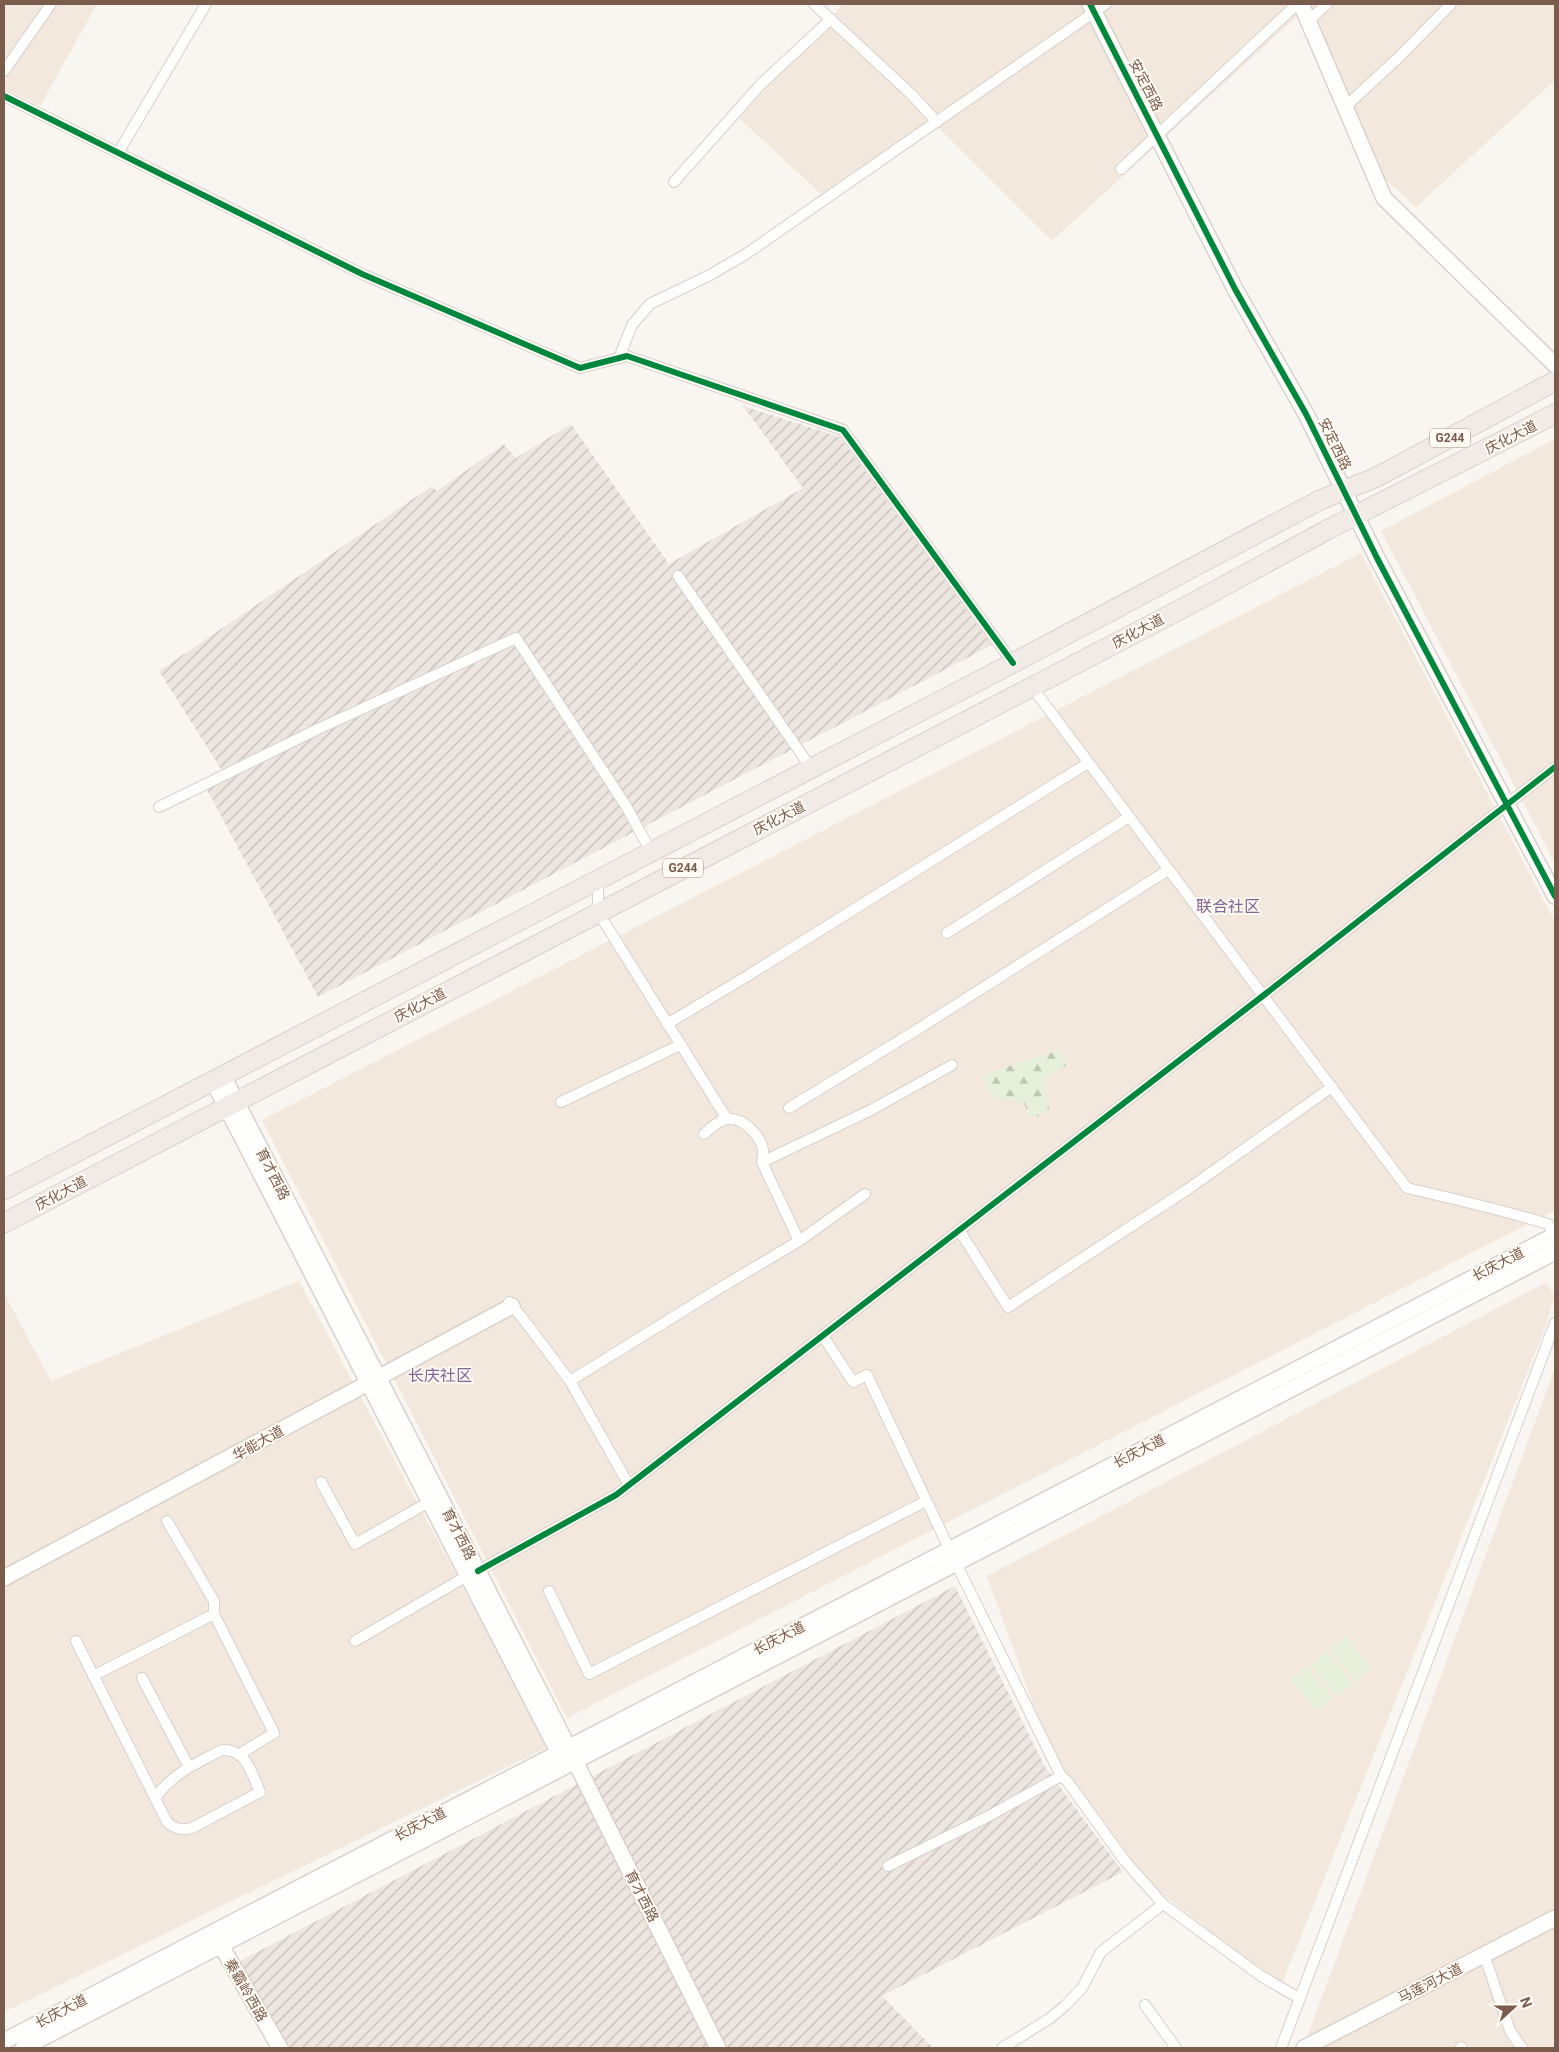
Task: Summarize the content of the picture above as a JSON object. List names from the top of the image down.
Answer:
{
  "streets": {
    "highway": ["庆化大道", "G244"],
    "main road": [
      "安定西路",
      "育才西路",
      "长庆大道",
      "华能大道",
      "马莲河大道",
      "秦霸岭西路"
    ]
  },
  "crossings": [
    ["安定西路", "庆化大道"],
    ["庆化大道", "育才西路"],
    ["育才西路", "长庆大道"],
    ["育才西路", "华能大道"],
    ["长庆大道", "秦霸岭西路"]
  ],
  "districts": ["联合社区", "长庆社区"],
  "north": "right"
}
